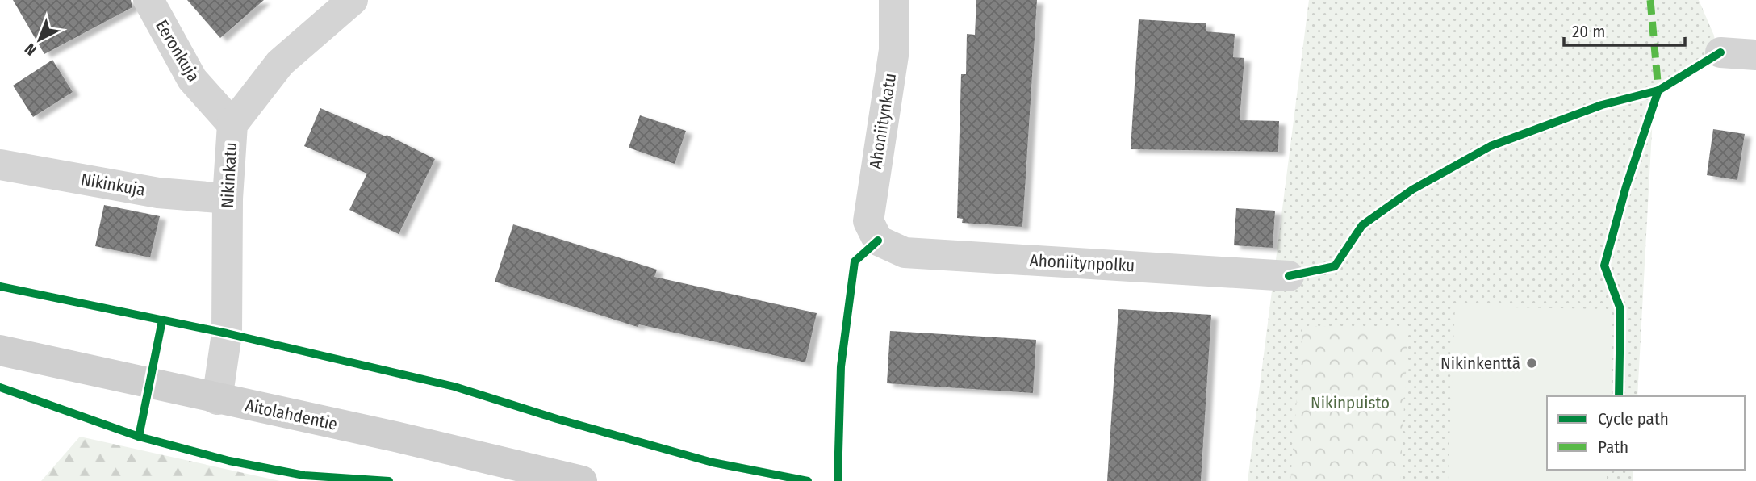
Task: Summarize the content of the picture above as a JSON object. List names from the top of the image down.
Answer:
{
  "streets": {
    "main road": ["Aitolahdentie"],
    "street": [
      "Eeronkuja",
      "Ahoniitynkatu",
      "Nikinkatu",
      "Nikinkuja",
      "Ahoniitynpolku"
    ]
  },
  "crossings": [
    ["Eeronkuja", "Nikinkatu"],
    ["Ahoniitynkatu", "Ahoniitynpolku"],
    ["Nikinkatu", "Nikinkuja"],
    ["Nikinkatu", "Aitolahdentie"]
  ],
  "parks": ["Nikinpuisto"],
  "places": ["Nikinkenttä"],
  "legend": ["Cycle path", "Path"],
  "scale_bar": "20 m",
  "north": "bottom left"
}
